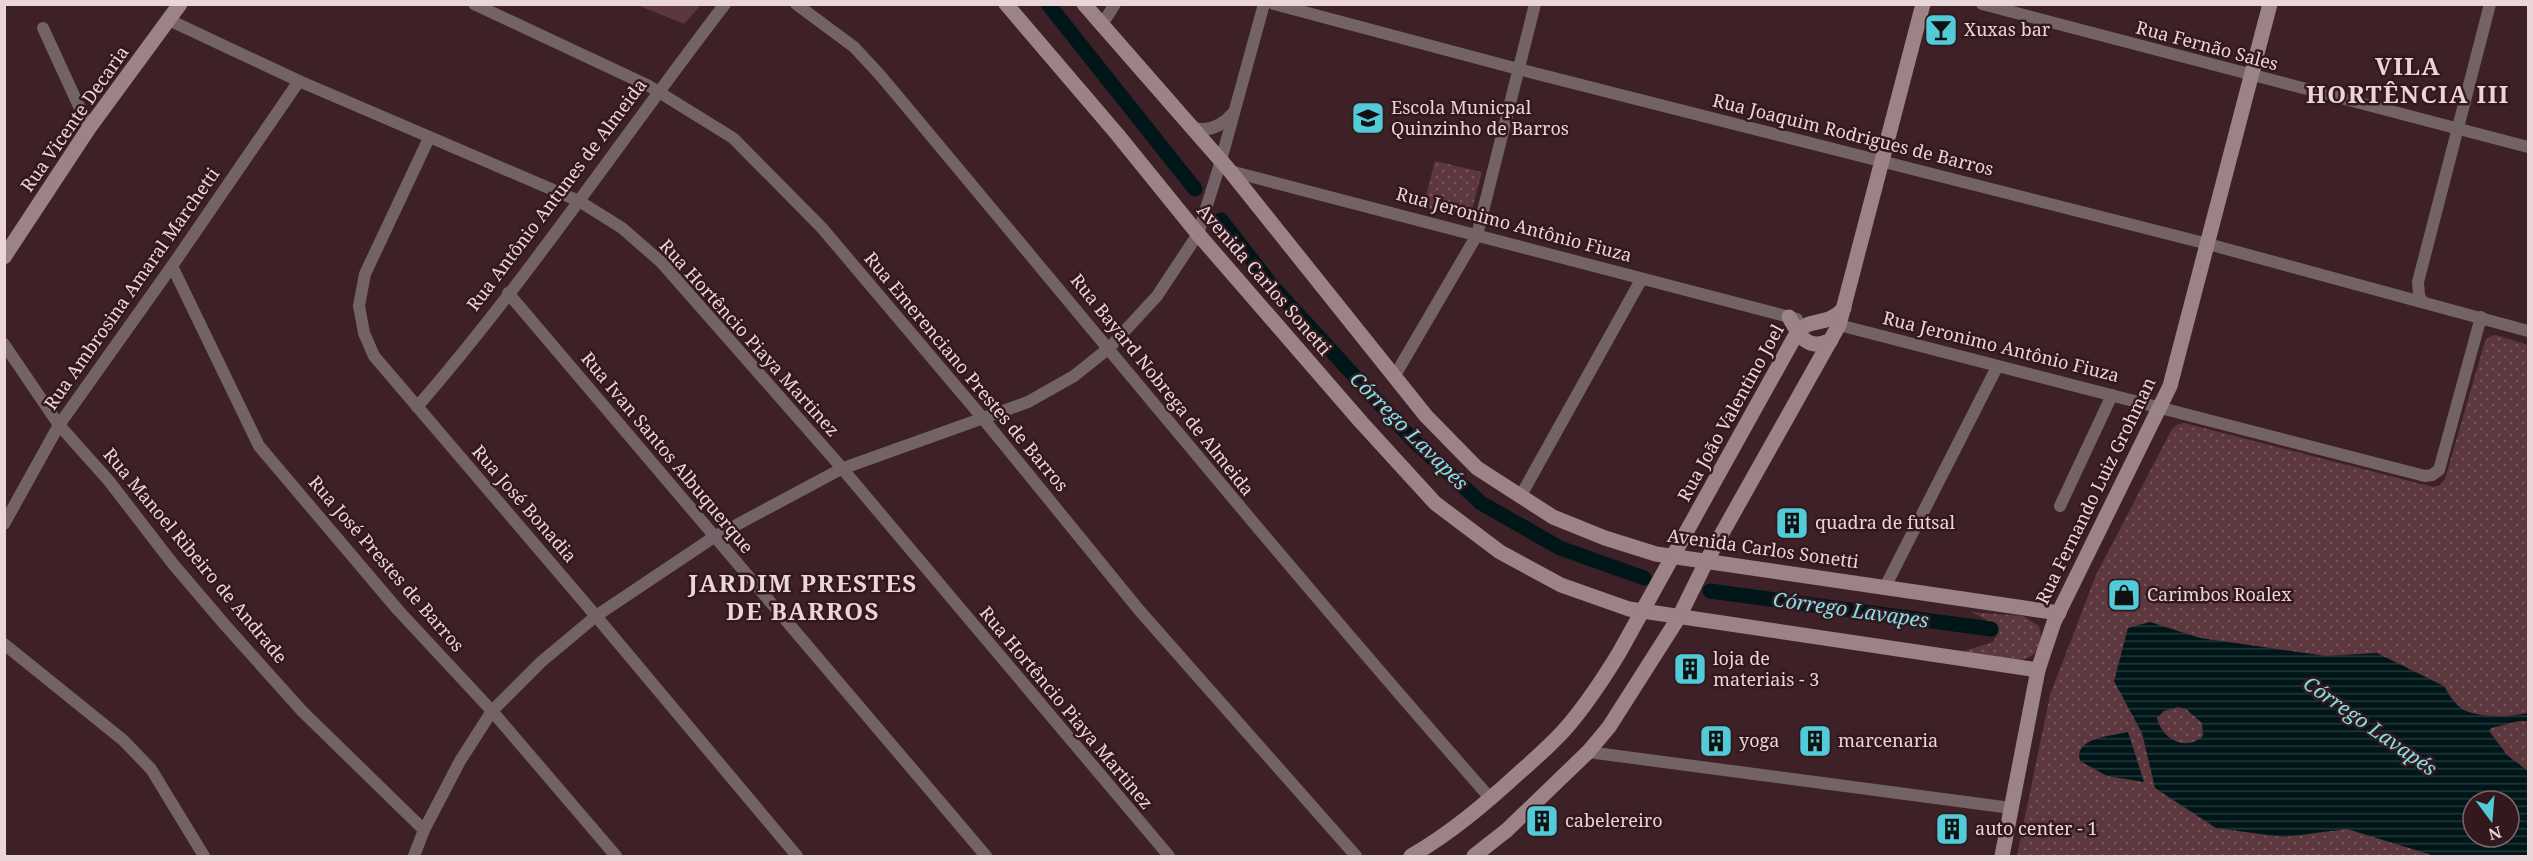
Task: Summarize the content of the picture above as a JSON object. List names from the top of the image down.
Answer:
{
  "streets": {
    "street": [
      "Rua Fernão Sales",
      "Rua Vicente Decaria",
      "Rua Joaquim Rodrigues de Barros",
      "Rua Antônio Antunes de Almeida",
      "Rua Jeronimo Antônio Fiuza",
      "Avenida Carlos Sonetti",
      "Rua Ambrosina Amaral Marchetti",
      "Rua Hortêncio Piaya Martinez",
      "Rua Emerenciano Prestes de Barros",
      "Rua Bayard Nobrega de Almeida",
      "Rua João Valentino Joel",
      "Rua Ivan Santos Albuquerque",
      "Rua Fernando Luiz Grohman",
      "Rua José Bonadia",
      "Rua Manoel Ribeiro de Andrade",
      "Rua José Prestes de Barros"
    ]
  },
  "crossings": [
    ["Rua Fernão Sales", "Rua Fernando Luiz Grohman"],
    ["Rua Vicente Decaria", "Rua Hortêncio Piaya Martinez"],
    ["Rua Joaquim Rodrigues de Barros", "Rua Jeronimo Antônio Fiuza"],
    ["Rua Joaquim Rodrigues de Barros", "Rua Fernando Luiz Grohman"],
    ["Rua Antônio Antunes de Almeida", "Rua Hortêncio Piaya Martinez"],
    ["Rua Antônio Antunes de Almeida", "Rua Emerenciano Prestes de Barros"],
    ["Rua Antônio Antunes de Almeida", "Rua Ivan Santos Albuquerque"],
    ["Rua Antônio Antunes de Almeida", "Rua José Bonadia"],
    ["Rua Jeronimo Antônio Fiuza", "Avenida Carlos Sonetti"],
    ["Rua Jeronimo Antônio Fiuza", "Rua João Valentino Joel"],
    ["Rua Jeronimo Antônio Fiuza", "Rua Fernando Luiz Grohman"],
    ["Avenida Carlos Sonetti", "Rua João Valentino Joel"],
    ["Avenida Carlos Sonetti", "Rua Fernando Luiz Grohman"],
    ["Rua Ambrosina Amaral Marchetti", "Rua Hortêncio Piaya Martinez"],
    ["Rua Ambrosina Amaral Marchetti", "Rua Manoel Ribeiro de Andrade"],
    ["Rua Ambrosina Amaral Marchetti", "Rua José Prestes de Barros"],
    ["Rua Hortêncio Piaya Martinez", "Rua José Bonadia"],
    ["Rua Bayard Nobrega de Almeida", "Rua João Valentino Joel"]
  ],
  "districts": ["VILA HORTÊNCIA III", "JARDIM PRESTES DE BARROS"],
  "water": ["Córrego Lavapés", "Córrego Lavapes"],
  "places": {
    "bar": ["Xuxas bar"],
    "school or university": ["Escola Municpal Quinzinho de Barros"],
    "building": [
      "quadra de futsal",
      "loja de materiais - 3",
      "yoga",
      "marcenaria",
      "cabelereiro",
      "auto center - 1"
    ],
    "shop": ["Carimbos Roalex"]
  },
  "north": "bottom"
}
